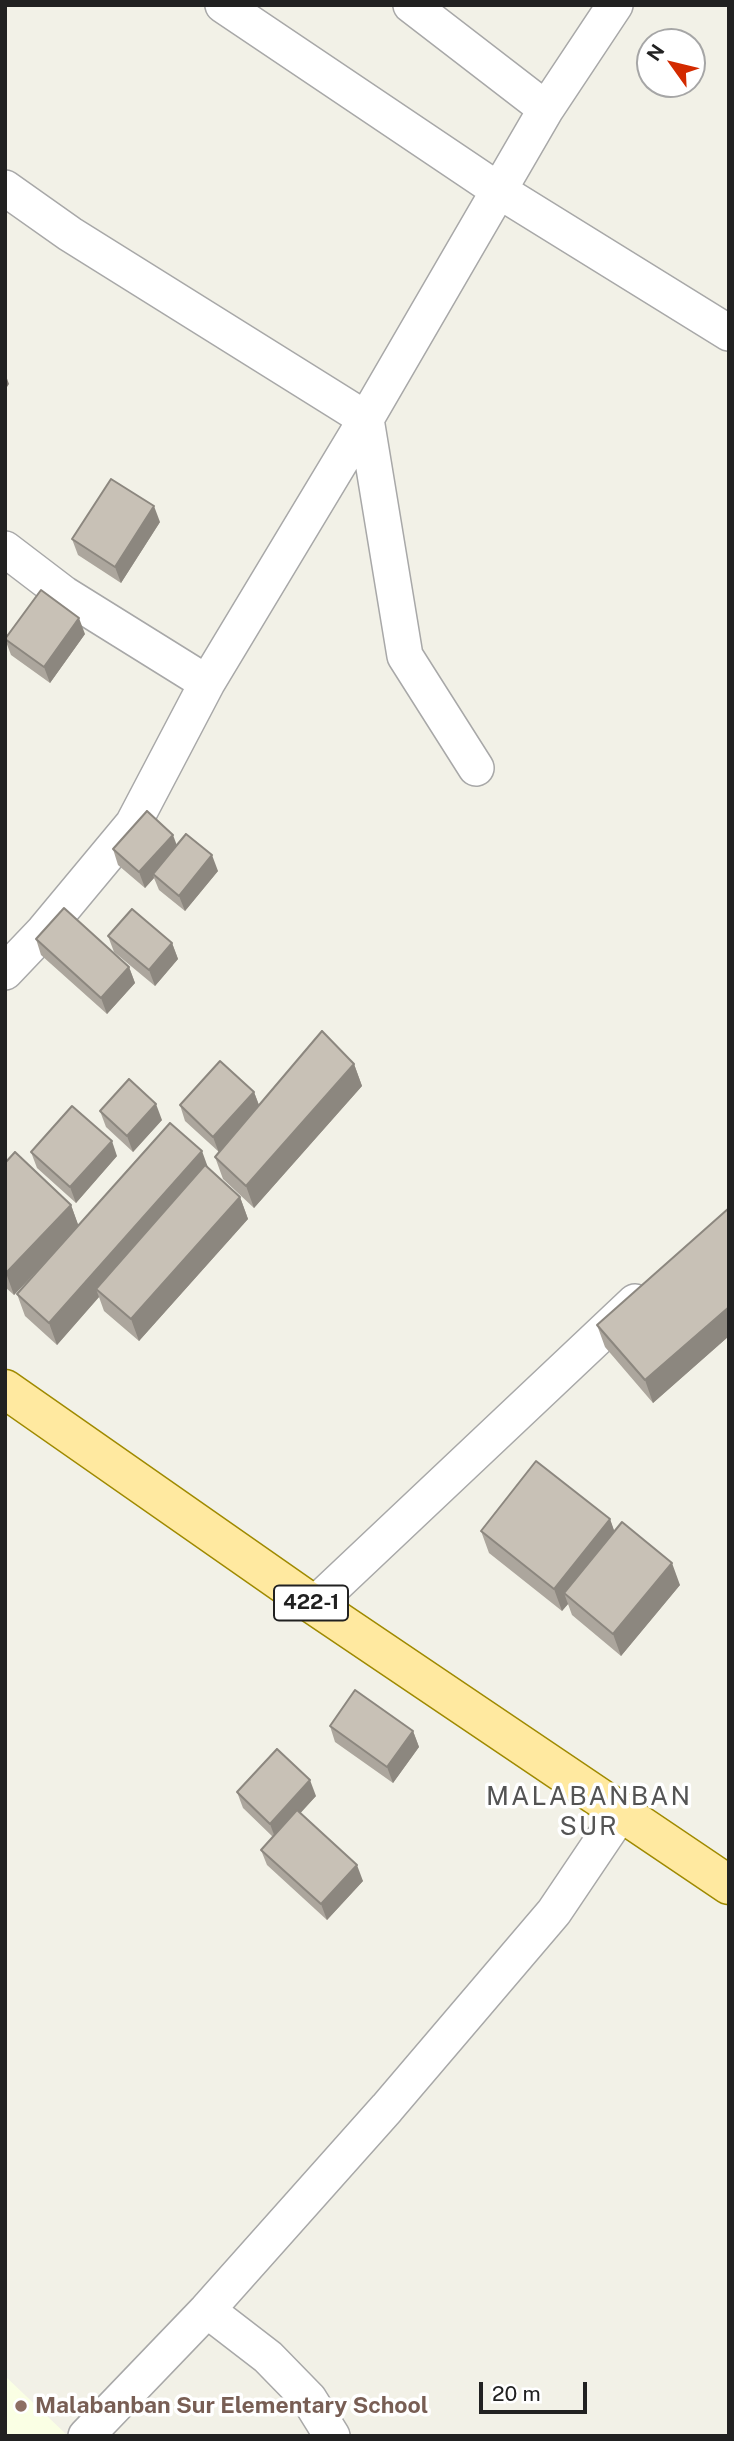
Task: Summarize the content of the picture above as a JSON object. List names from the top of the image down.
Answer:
{
  "streets": {
    "main road": ["422-1"]
  },
  "districts": ["MALABANBAN SUR"],
  "places": ["Malabanban Sur Elementary School"],
  "scale_bar": "20 m",
  "north": "top left"
}
